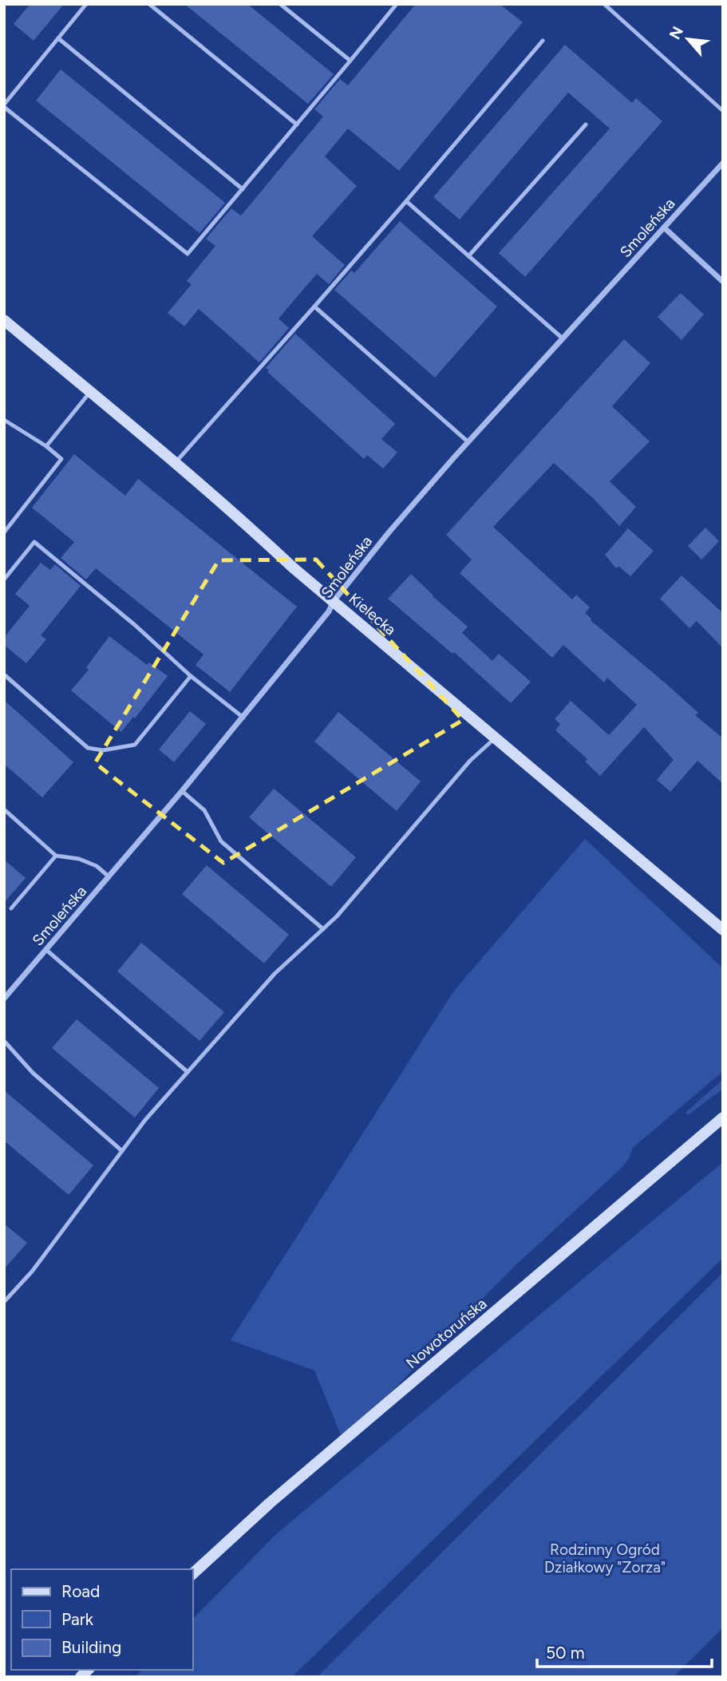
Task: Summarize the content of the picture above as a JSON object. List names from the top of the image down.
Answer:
{
  "streets": {
    "street": ["Smoleńska", "Kielecka", "Nowotoruńska"]
  },
  "crossings": [
    ["Smoleńska", "Kielecka"]
  ],
  "parks": ["Rodzinny Ogród Działkowy \"Zorza\""],
  "legend": ["Road", "Park", "Building"],
  "scale_bar": "50 m",
  "north": "top left"
}
